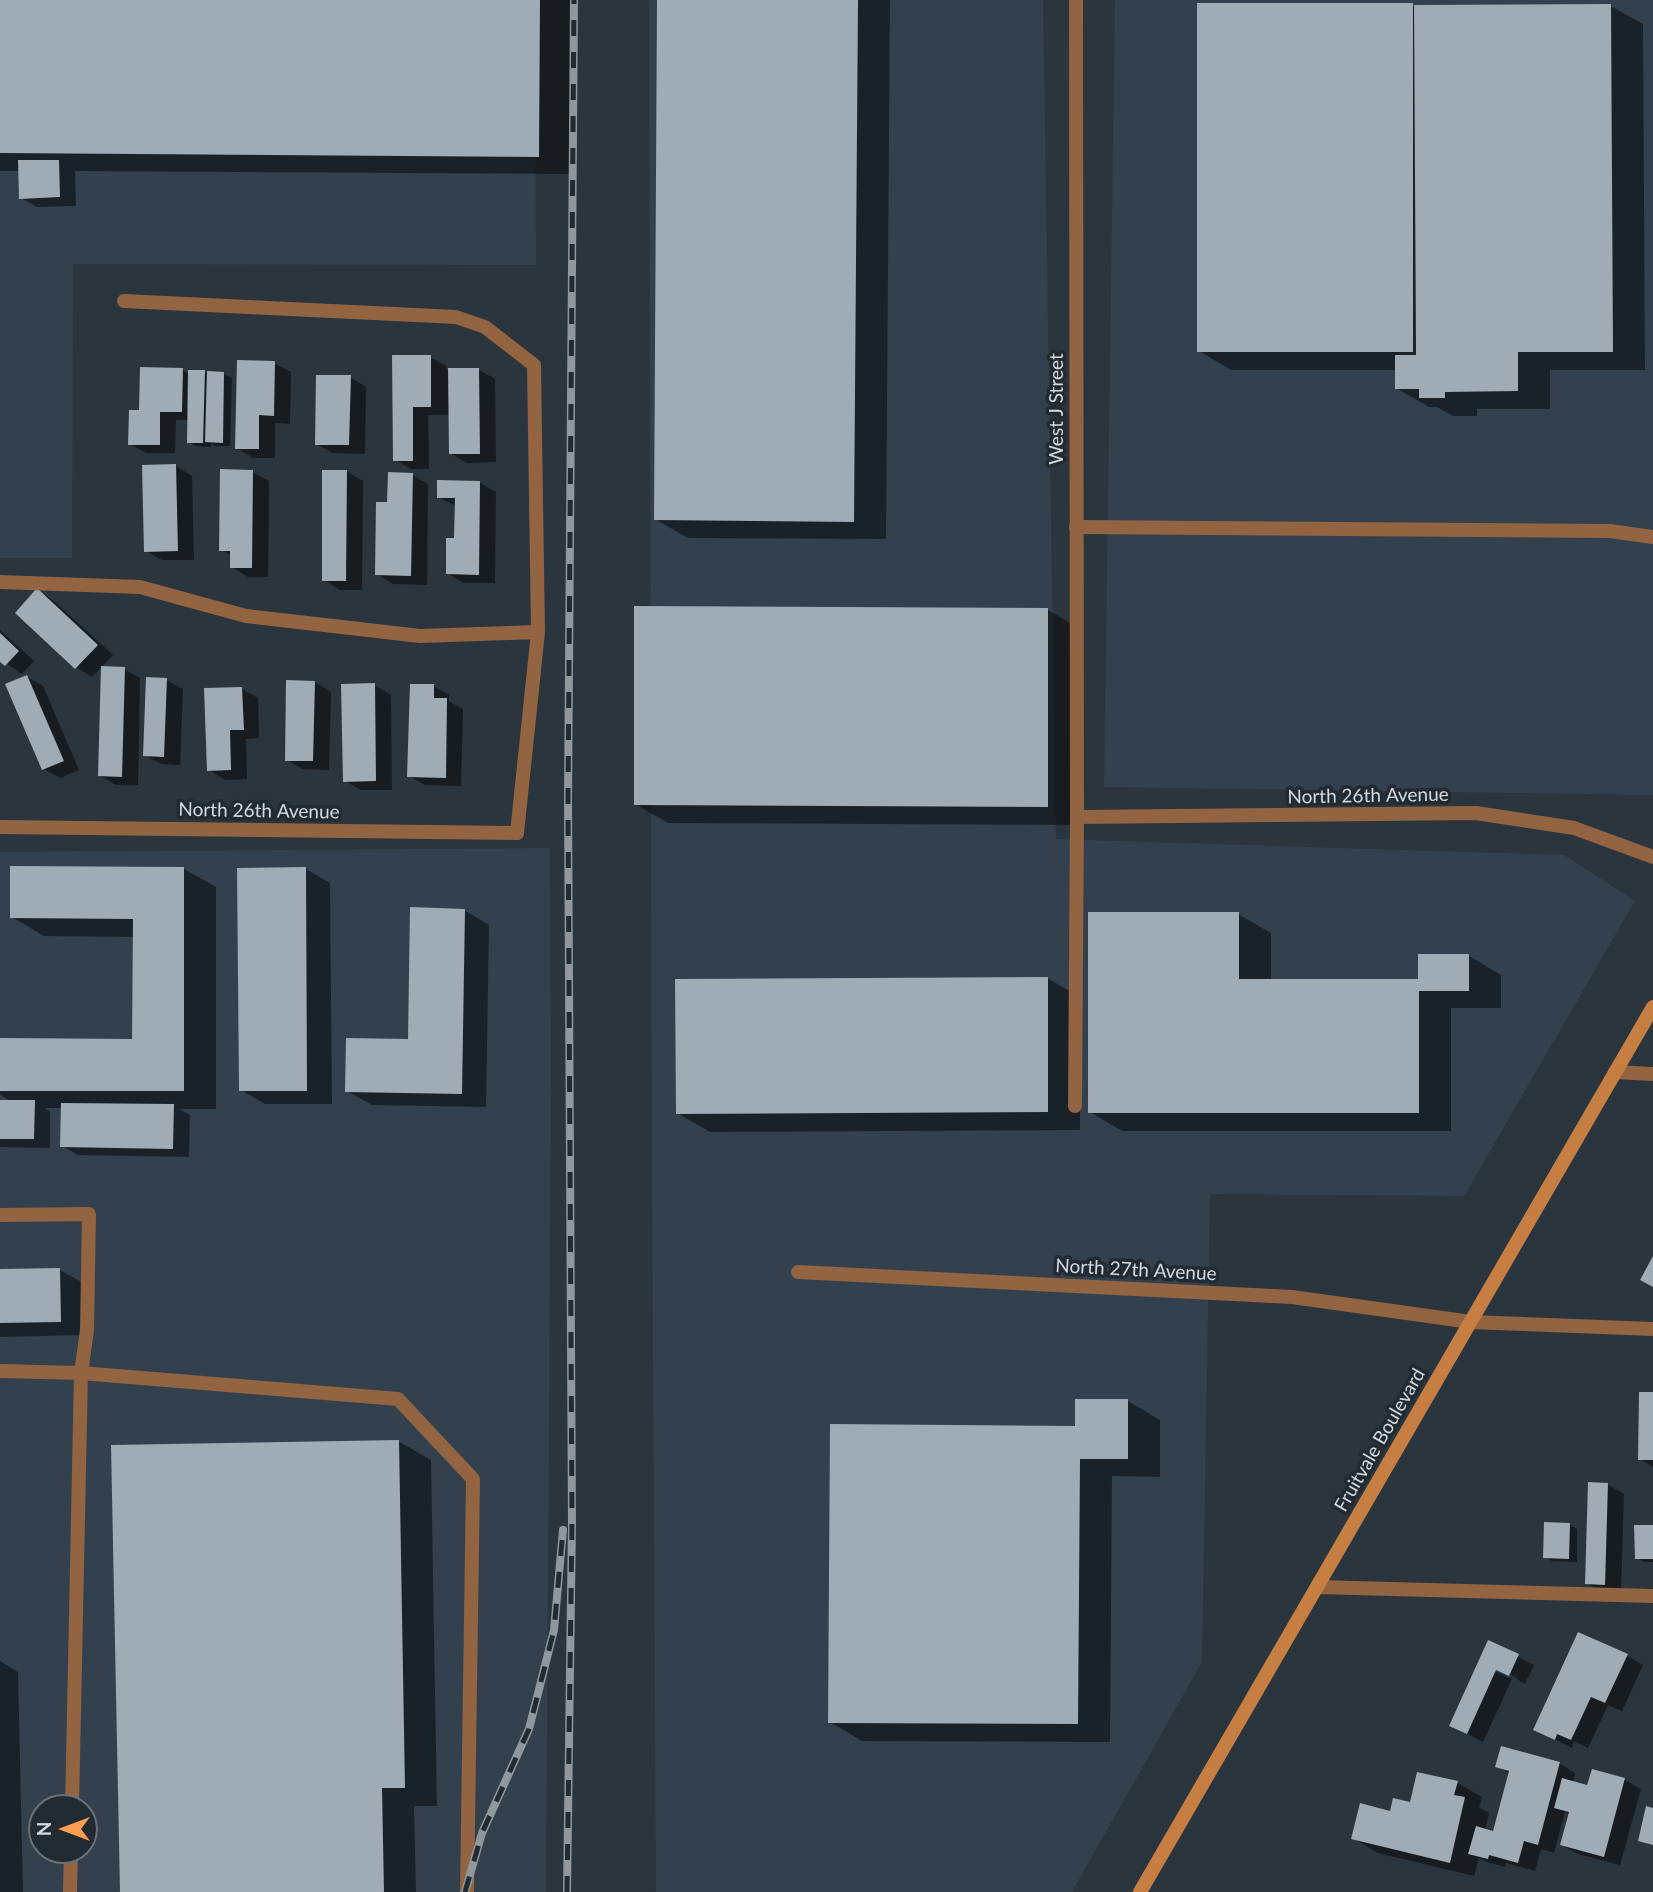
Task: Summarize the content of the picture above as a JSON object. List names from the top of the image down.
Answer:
{
  "streets": {
    "main road": ["Fruitvale Boulevard"],
    "street": ["West J Street", "North 26th Avenue", "North 27th Avenue"]
  },
  "crossings": [
    ["West J Street", "North 26th Avenue"],
    ["North 27th Avenue", "Fruitvale Boulevard"]
  ],
  "north": "left"
}
